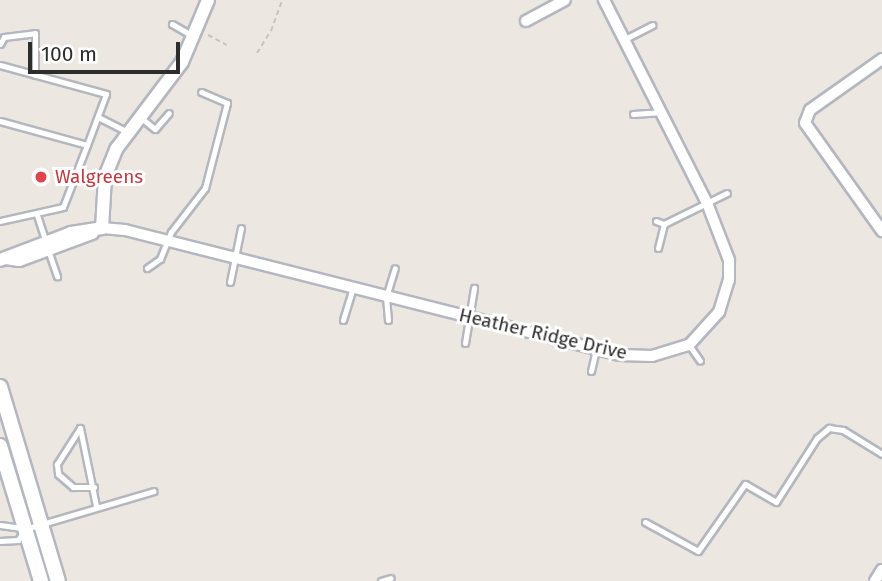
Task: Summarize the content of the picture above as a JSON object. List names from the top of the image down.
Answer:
{
  "streets": {
    "street": ["Heather Ridge Drive"]
  },
  "places": ["Walgreens"],
  "scale_bar": "100 m"
}
